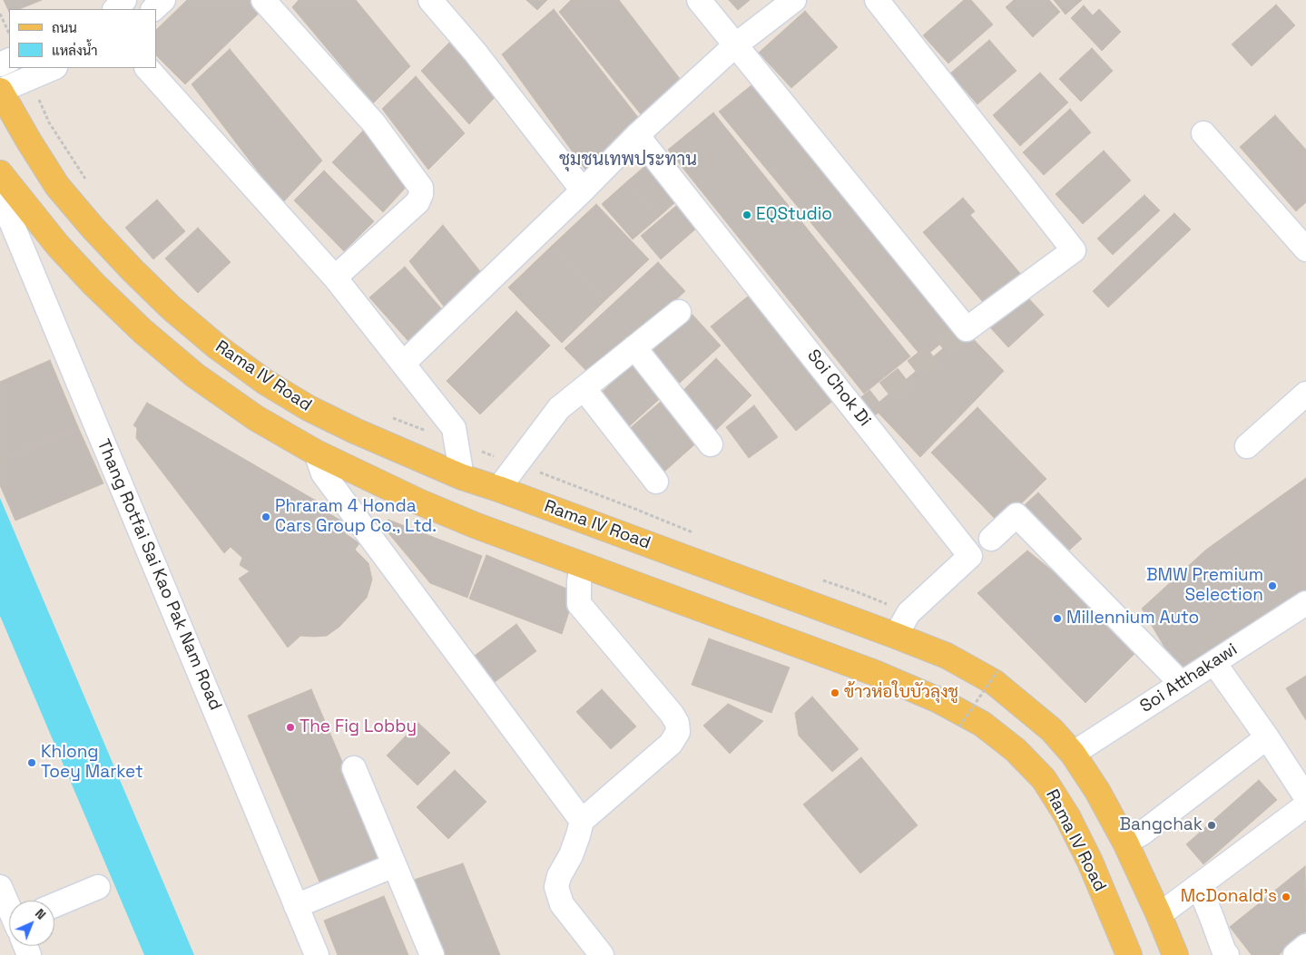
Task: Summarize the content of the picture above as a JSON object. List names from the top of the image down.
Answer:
{
  "streets": {
    "main road": ["Rama IV Road"],
    "street": ["Soi Chok Di", "Thang Rotfai Sai Kao Pak Nam Road", "Soi Atthakawi"]
  },
  "crossings": [
    ["Rama IV Road", "Soi Chok Di"],
    ["Rama IV Road", "Soi Atthakawi"]
  ],
  "districts": ["ชุมชนเทพประทาน"],
  "places": [
    "EQStudio",
    "Phraram 4 Honda Cars Group Co., Ltd.",
    "BMW Premium Selection",
    "Millennium Auto",
    "ข้าวห่อใบบัวลุงชู",
    "The Fig Lobby",
    "Khlong Toey Market",
    "Bangchak",
    "McDonald's"
  ],
  "legend": ["ถนน", "แหล่งน้ำ"],
  "north": "top right"
}
